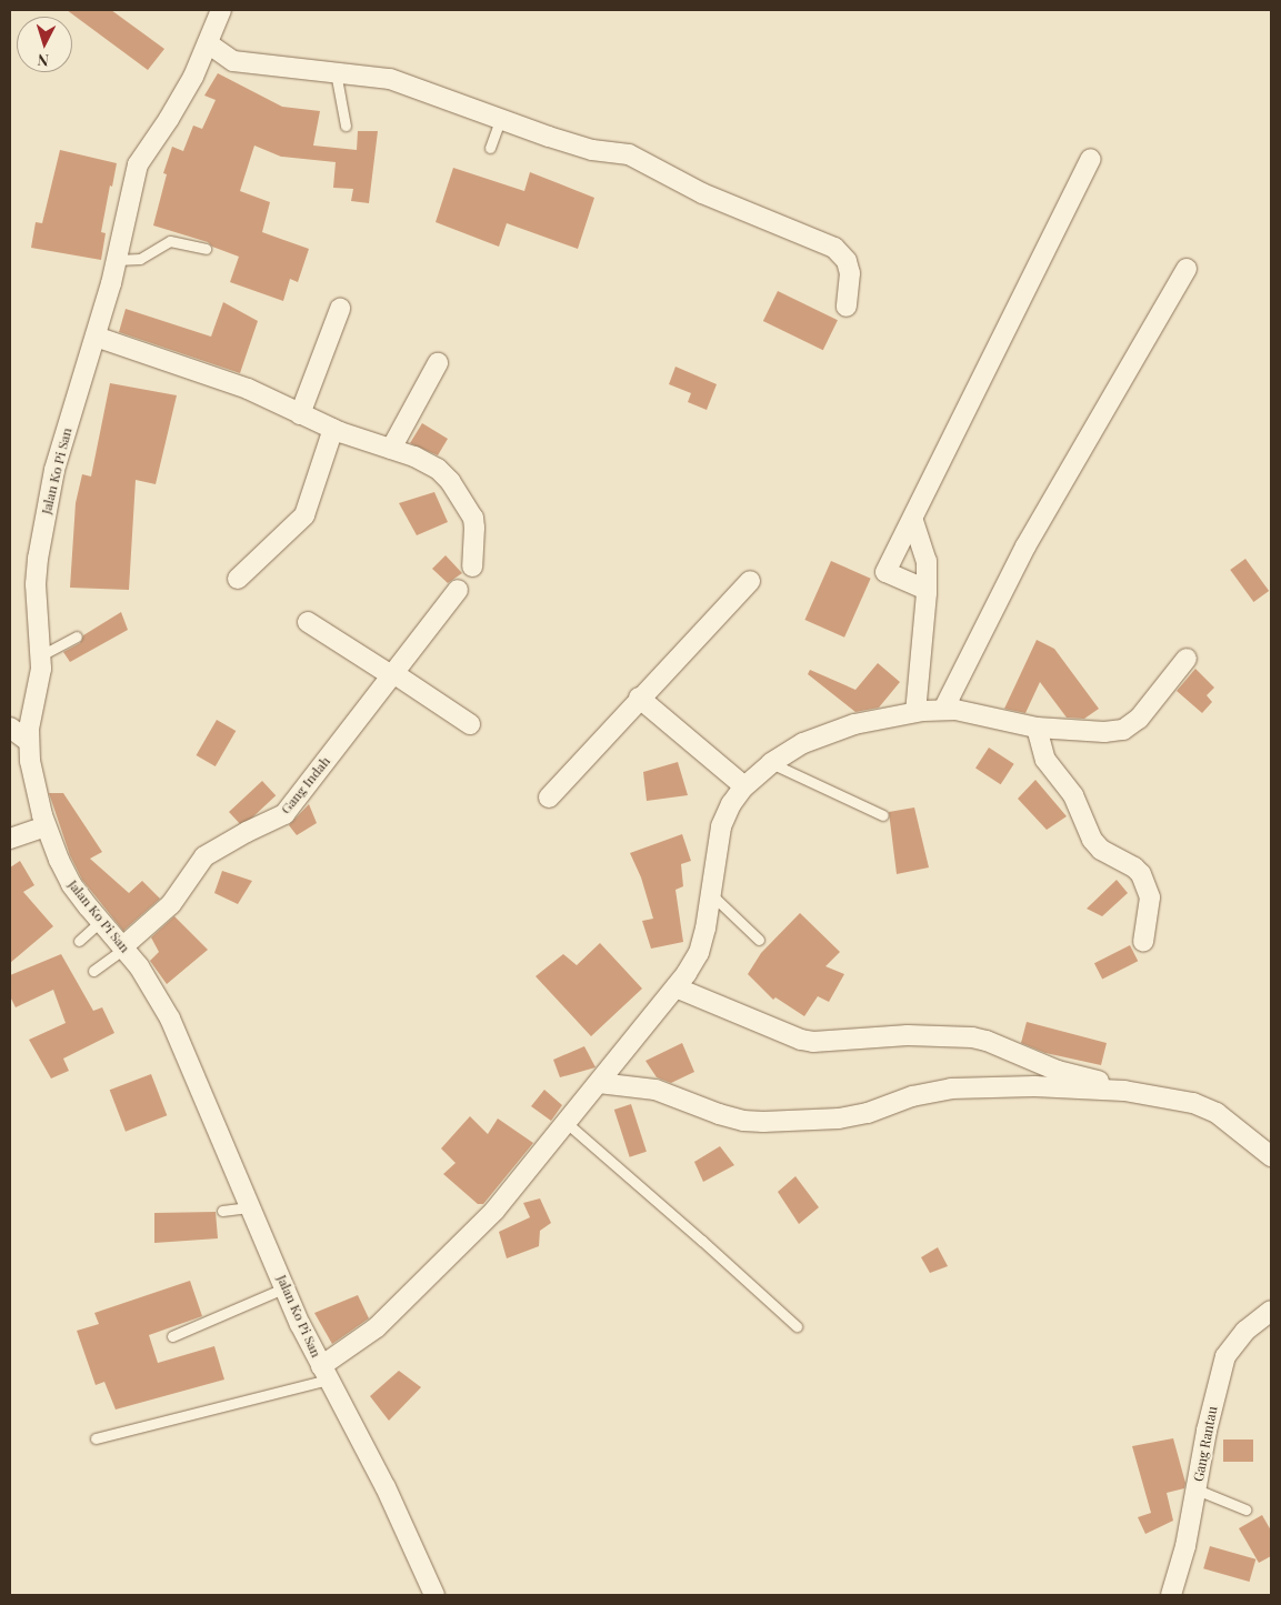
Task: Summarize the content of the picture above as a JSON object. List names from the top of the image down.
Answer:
{
  "streets": {
    "street": ["Jalan Ko Pi San", "Gang Indah", "Gang Rantau"]
  },
  "crossings": [
    ["Jalan Ko Pi San", "Gang Indah"]
  ],
  "north": "bottom"
}
